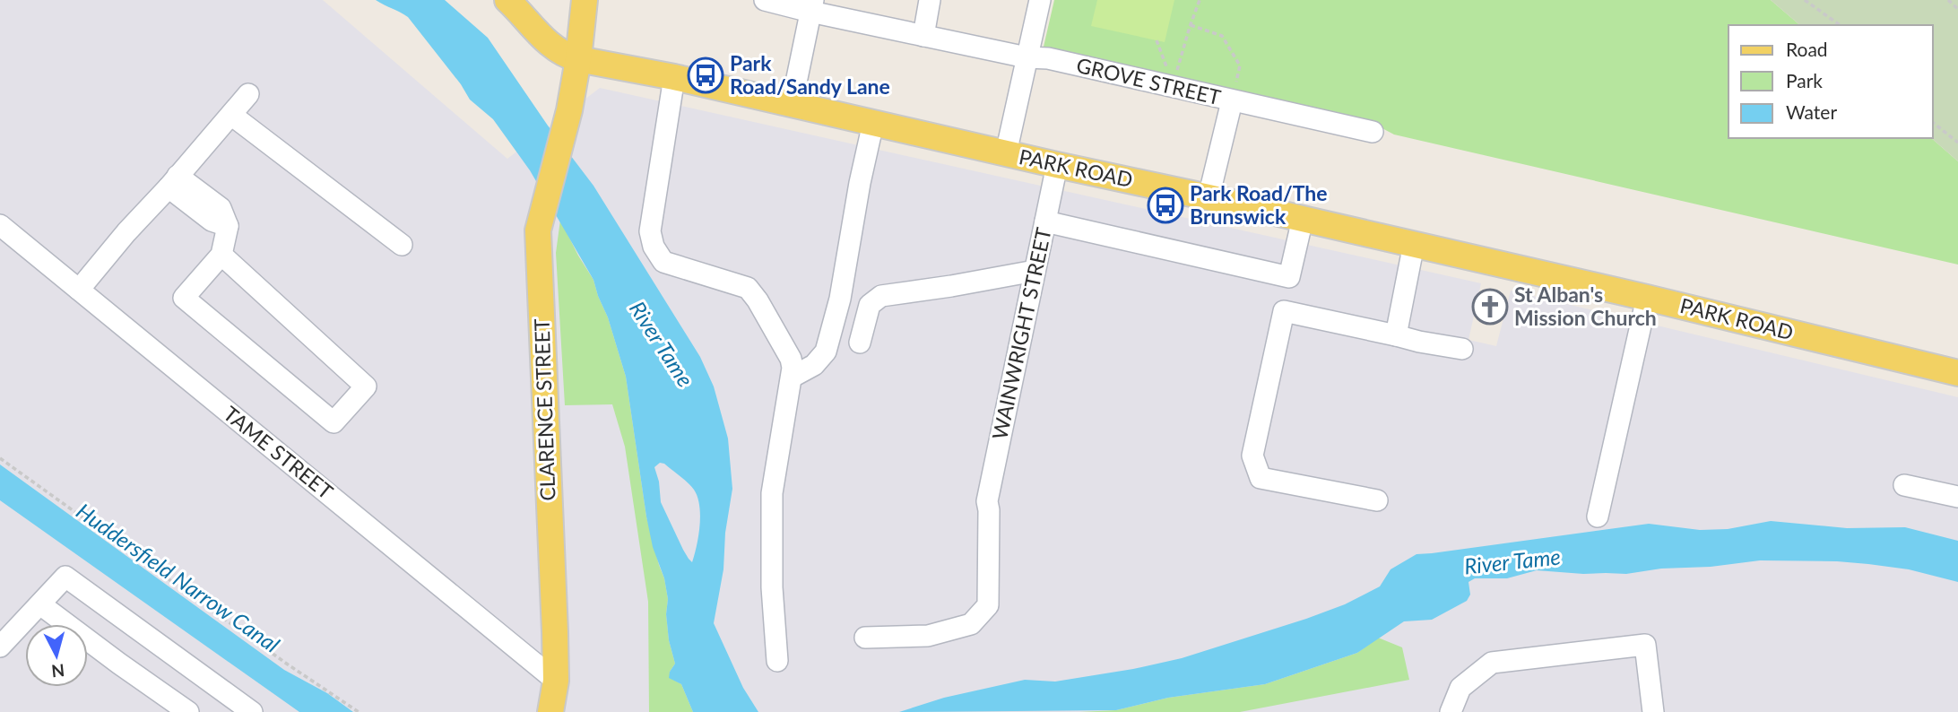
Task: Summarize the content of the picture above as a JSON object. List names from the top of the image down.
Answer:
{
  "streets": {
    "main road": ["PARK ROAD", "CLARENCE STREET"],
    "street": ["GROVE STREET", "WAINWRIGHT STREET", "TAME STREET"]
  },
  "crossings": [
    ["PARK ROAD", "WAINWRIGHT STREET"],
    ["PARK ROAD", "CLARENCE STREET"],
    ["CLARENCE STREET", "TAME STREET"]
  ],
  "water": ["River Tame", "Huddersfield Narrow Canal"],
  "places": {
    "bus stop": ["Park Road/Sandy Lane", "Park Road/The Brunswick"],
    "church": ["St Alban's Mission Church"]
  },
  "legend": ["Road", "Park", "Water"],
  "north": "bottom"
}
